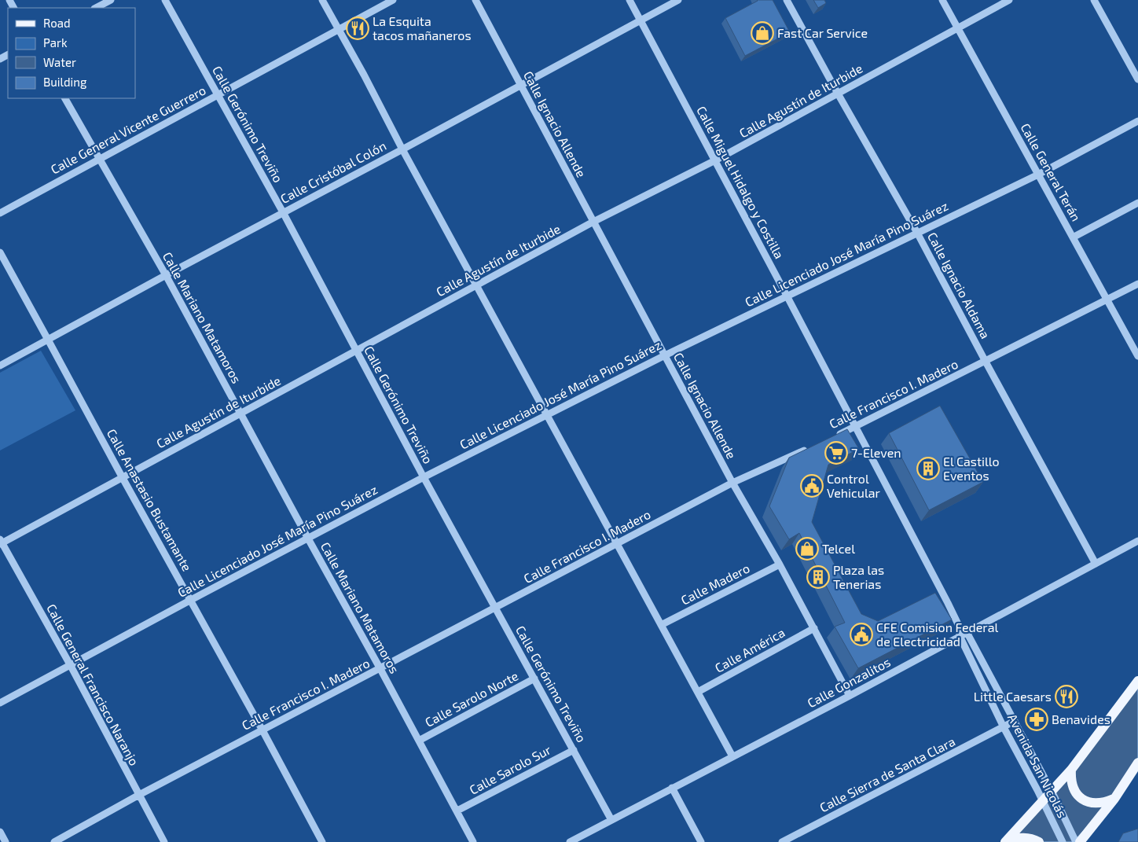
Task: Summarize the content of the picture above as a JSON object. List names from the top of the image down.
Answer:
{
  "streets": {
    "street": [
      "Calle Agustín de Iturbide",
      "Calle Gerónimo Treviño",
      "Calle Ignacio Allende",
      "Calle General Vicente Guerrero",
      "Calle Cristóbal Colón",
      "Calle General Terán",
      "Calle Miguel Hidalgo y Costilla",
      "Calle Licenciado José María Pino Suárez",
      "Calle Ignacio Aldama",
      "Calle Mariano Matamoros",
      "Calle Francisco I. Madero",
      "Calle Anastasio Bustamante",
      "Calle Madero",
      "Calle América",
      "Calle Gonzalitos",
      "Calle General Francisco Naranjo",
      "Calle Sarolo Norte",
      "Avenida San Nicolás",
      "Calle Sarolo Sur",
      "Calle Sierra de Santa Clara"
    ]
  },
  "crossings": [
    ["Calle Agustín de Iturbide", "Calle Gerónimo Treviño"],
    ["Calle Agustín de Iturbide", "Calle Ignacio Allende"],
    ["Calle Agustín de Iturbide", "Calle General Terán"],
    ["Calle Agustín de Iturbide", "Calle Miguel Hidalgo y Costilla"],
    ["Calle Agustín de Iturbide", "Calle Ignacio Aldama"],
    ["Calle Agustín de Iturbide", "Calle Mariano Matamoros"],
    ["Calle Agustín de Iturbide", "Calle Anastasio Bustamante"],
    ["Calle Agustín de Iturbide", "Calle General Francisco Naranjo"],
    ["Calle Gerónimo Treviño", "Calle General Vicente Guerrero"],
    ["Calle Gerónimo Treviño", "Calle Cristóbal Colón"],
    ["Calle Gerónimo Treviño", "Calle Licenciado José María Pino Suárez"],
    ["Calle Gerónimo Treviño", "Calle Francisco I. Madero"],
    ["Calle Gerónimo Treviño", "Calle Gonzalitos"],
    ["Calle Gerónimo Treviño", "Calle Sarolo Norte"],
    ["Calle Gerónimo Treviño", "Calle Sarolo Sur"],
    ["Calle Ignacio Allende", "Calle Cristóbal Colón"],
    ["Calle Ignacio Allende", "Calle Licenciado José María Pino Suárez"],
    ["Calle Ignacio Allende", "Calle Francisco I. Madero"],
    ["Calle Ignacio Allende", "Calle Madero"],
    ["Calle Ignacio Allende", "Calle América"],
    ["Calle Ignacio Allende", "Calle Gonzalitos"],
    ["Calle General Vicente Guerrero", "Calle Mariano Matamoros"],
    ["Calle Cristóbal Colón", "Calle Miguel Hidalgo y Costilla"],
    ["Calle Cristóbal Colón", "Calle Mariano Matamoros"],
    ["Calle Cristóbal Colón", "Calle Anastasio Bustamante"],
    ["Calle General Terán", "Calle Licenciado José María Pino Suárez"],
    ["Calle General Terán", "Calle Francisco I. Madero"],
    ["Calle Miguel Hidalgo y Costilla", "Calle Licenciado José María Pino Suárez"],
    ["Calle Miguel Hidalgo y Costilla", "Calle Francisco I. Madero"],
    ["Calle Miguel Hidalgo y Costilla", "Calle Gonzalitos"],
    ["Calle Miguel Hidalgo y Costilla", "Avenida San Nicolás"],
    ["Calle Licenciado José María Pino Suárez", "Calle Ignacio Aldama"],
    ["Calle Licenciado José María Pino Suárez", "Calle Mariano Matamoros"],
    ["Calle Licenciado José María Pino Suárez", "Calle Anastasio Bustamante"],
    ["Calle Licenciado José María Pino Suárez", "Calle General Francisco Naranjo"],
    ["Calle Ignacio Aldama", "Calle Francisco I. Madero"],
    ["Calle Ignacio Aldama", "Calle Gonzalitos"],
    ["Calle Mariano Matamoros", "Calle Francisco I. Madero"],
    ["Calle Mariano Matamoros", "Calle Sarolo Norte"],
    ["Calle Mariano Matamoros", "Calle Sarolo Sur"],
    ["Calle Francisco I. Madero", "Calle Anastasio Bustamante"],
    ["Calle Francisco I. Madero", "Calle General Francisco Naranjo"],
    ["Calle Gonzalitos", "Avenida San Nicolás"],
    ["Avenida San Nicolás", "Calle Sierra de Santa Clara"]
  ],
  "places": {
    "restaurant": ["La Esquita tacos mañaneros", "Little Caesars"],
    "shop": ["Fast Car Service", "Telcel"],
    "supermarket": ["7-Eleven"],
    "building": ["El Castillo Eventos", "Plaza las Tenerias"],
    "public building": ["Control Vehicular", "CFE Comision Federal de Electricidad"],
    "pharmacy": ["Benavides"]
  },
  "legend": [
    "Road",
    "Park",
    "Water",
    "Building"
  ]
}
